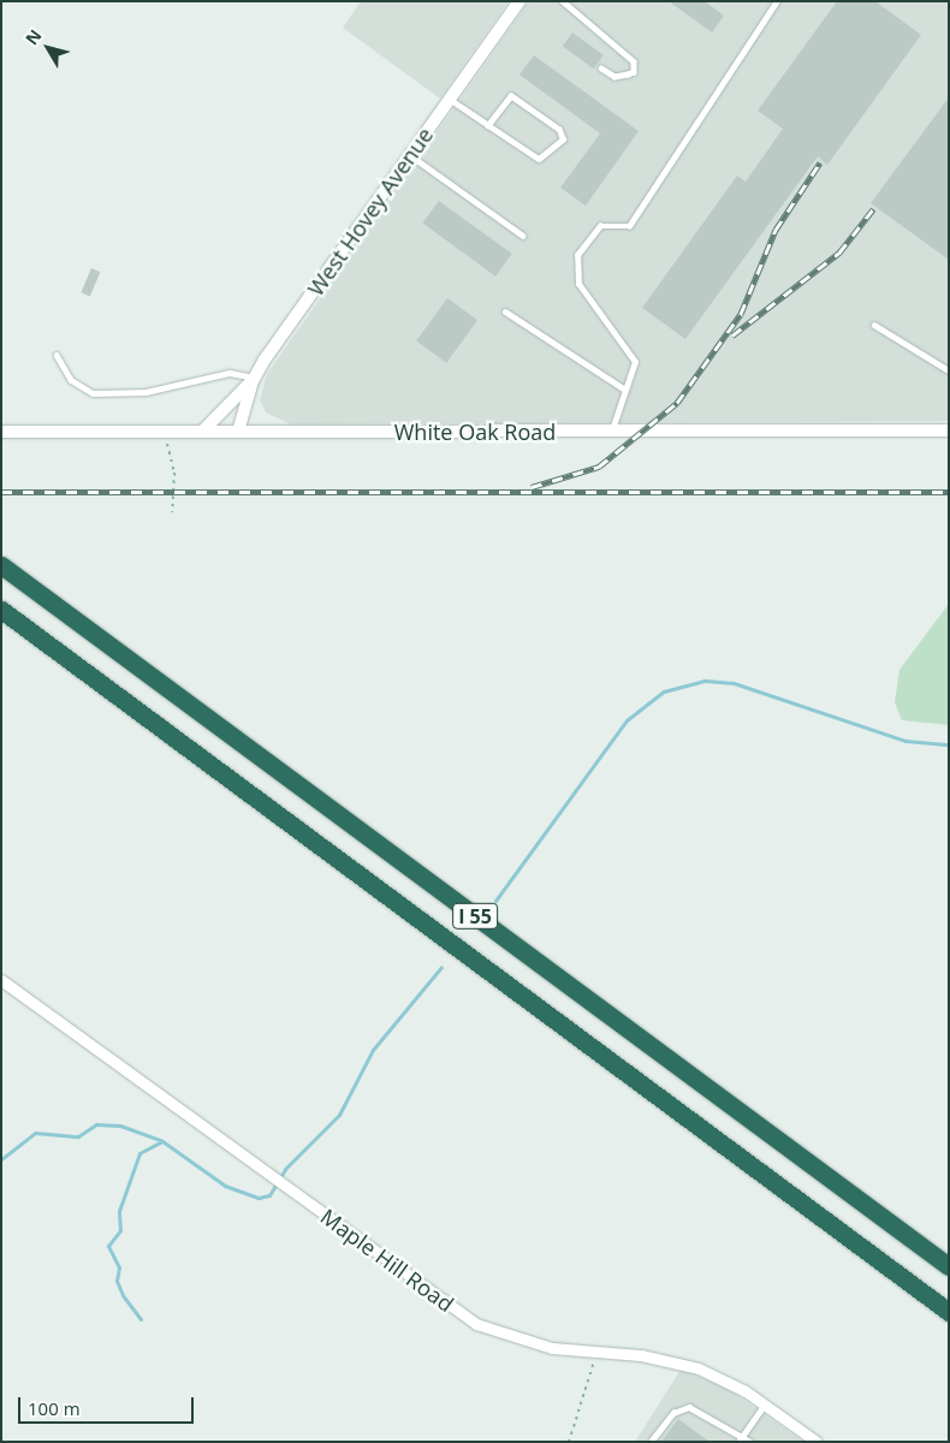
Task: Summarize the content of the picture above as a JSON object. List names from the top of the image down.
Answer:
{
  "streets": {
    "highway": ["I 55"],
    "street": ["West Hovey Avenue", "White Oak Road", "Maple Hill Road"]
  },
  "crossings": [
    ["West Hovey Avenue", "White Oak Road"]
  ],
  "scale_bar": "100 m",
  "north": "top left"
}
